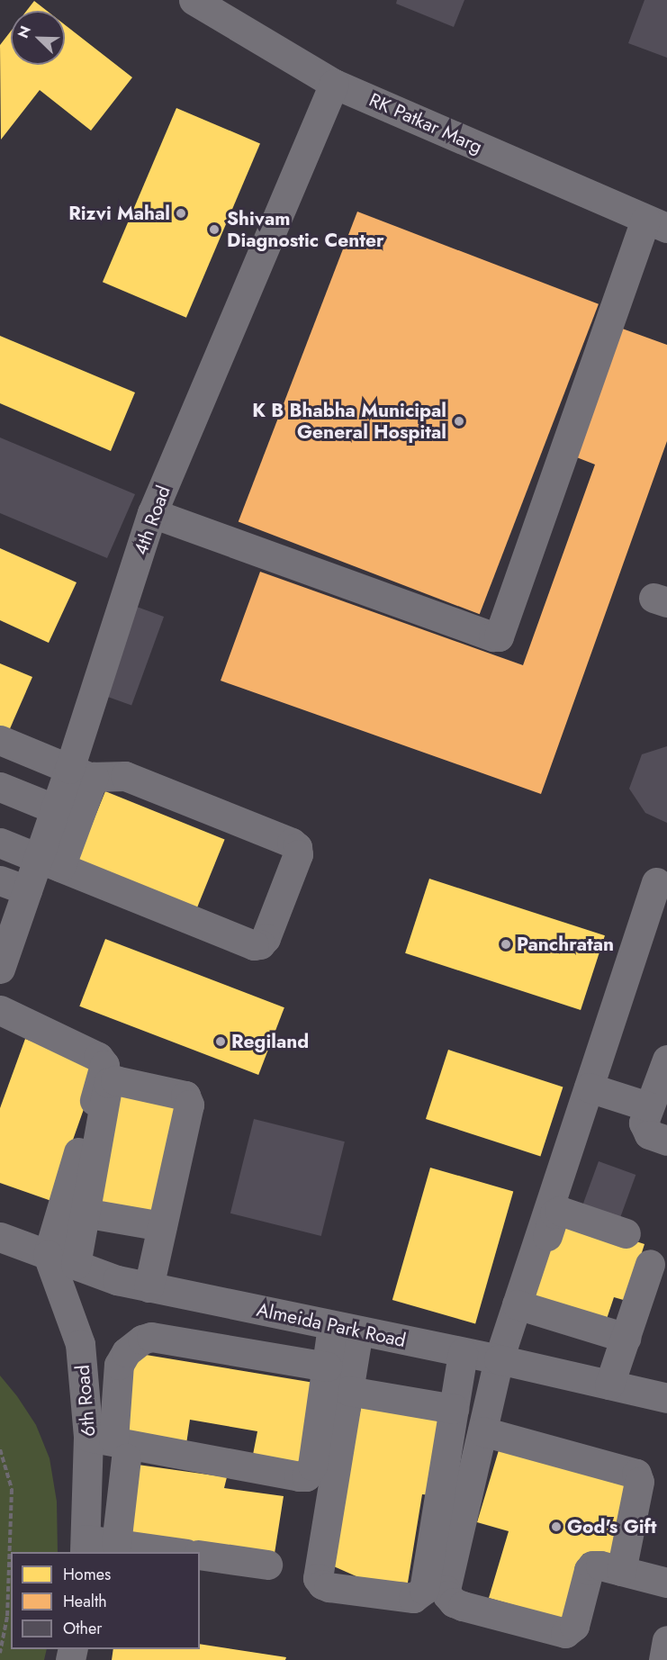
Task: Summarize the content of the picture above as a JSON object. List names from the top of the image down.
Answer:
{
  "streets": {
    "street": [
      "RK Patkar Marg",
      "4th Road",
      "Almeida Park Road",
      "6th Road"
    ]
  },
  "crossings": [
    ["RK Patkar Marg", "4th Road"],
    ["Almeida Park Road", "6th Road"]
  ],
  "places": [
    "Rizvi Mahal",
    "Shivam Diagnostic Center",
    "K B Bhabha Municipal General Hospital",
    "Panchratan",
    "Regiland",
    "God's Gift"
  ],
  "legend": ["Homes", "Health", "Other"],
  "north": "top left"
}
